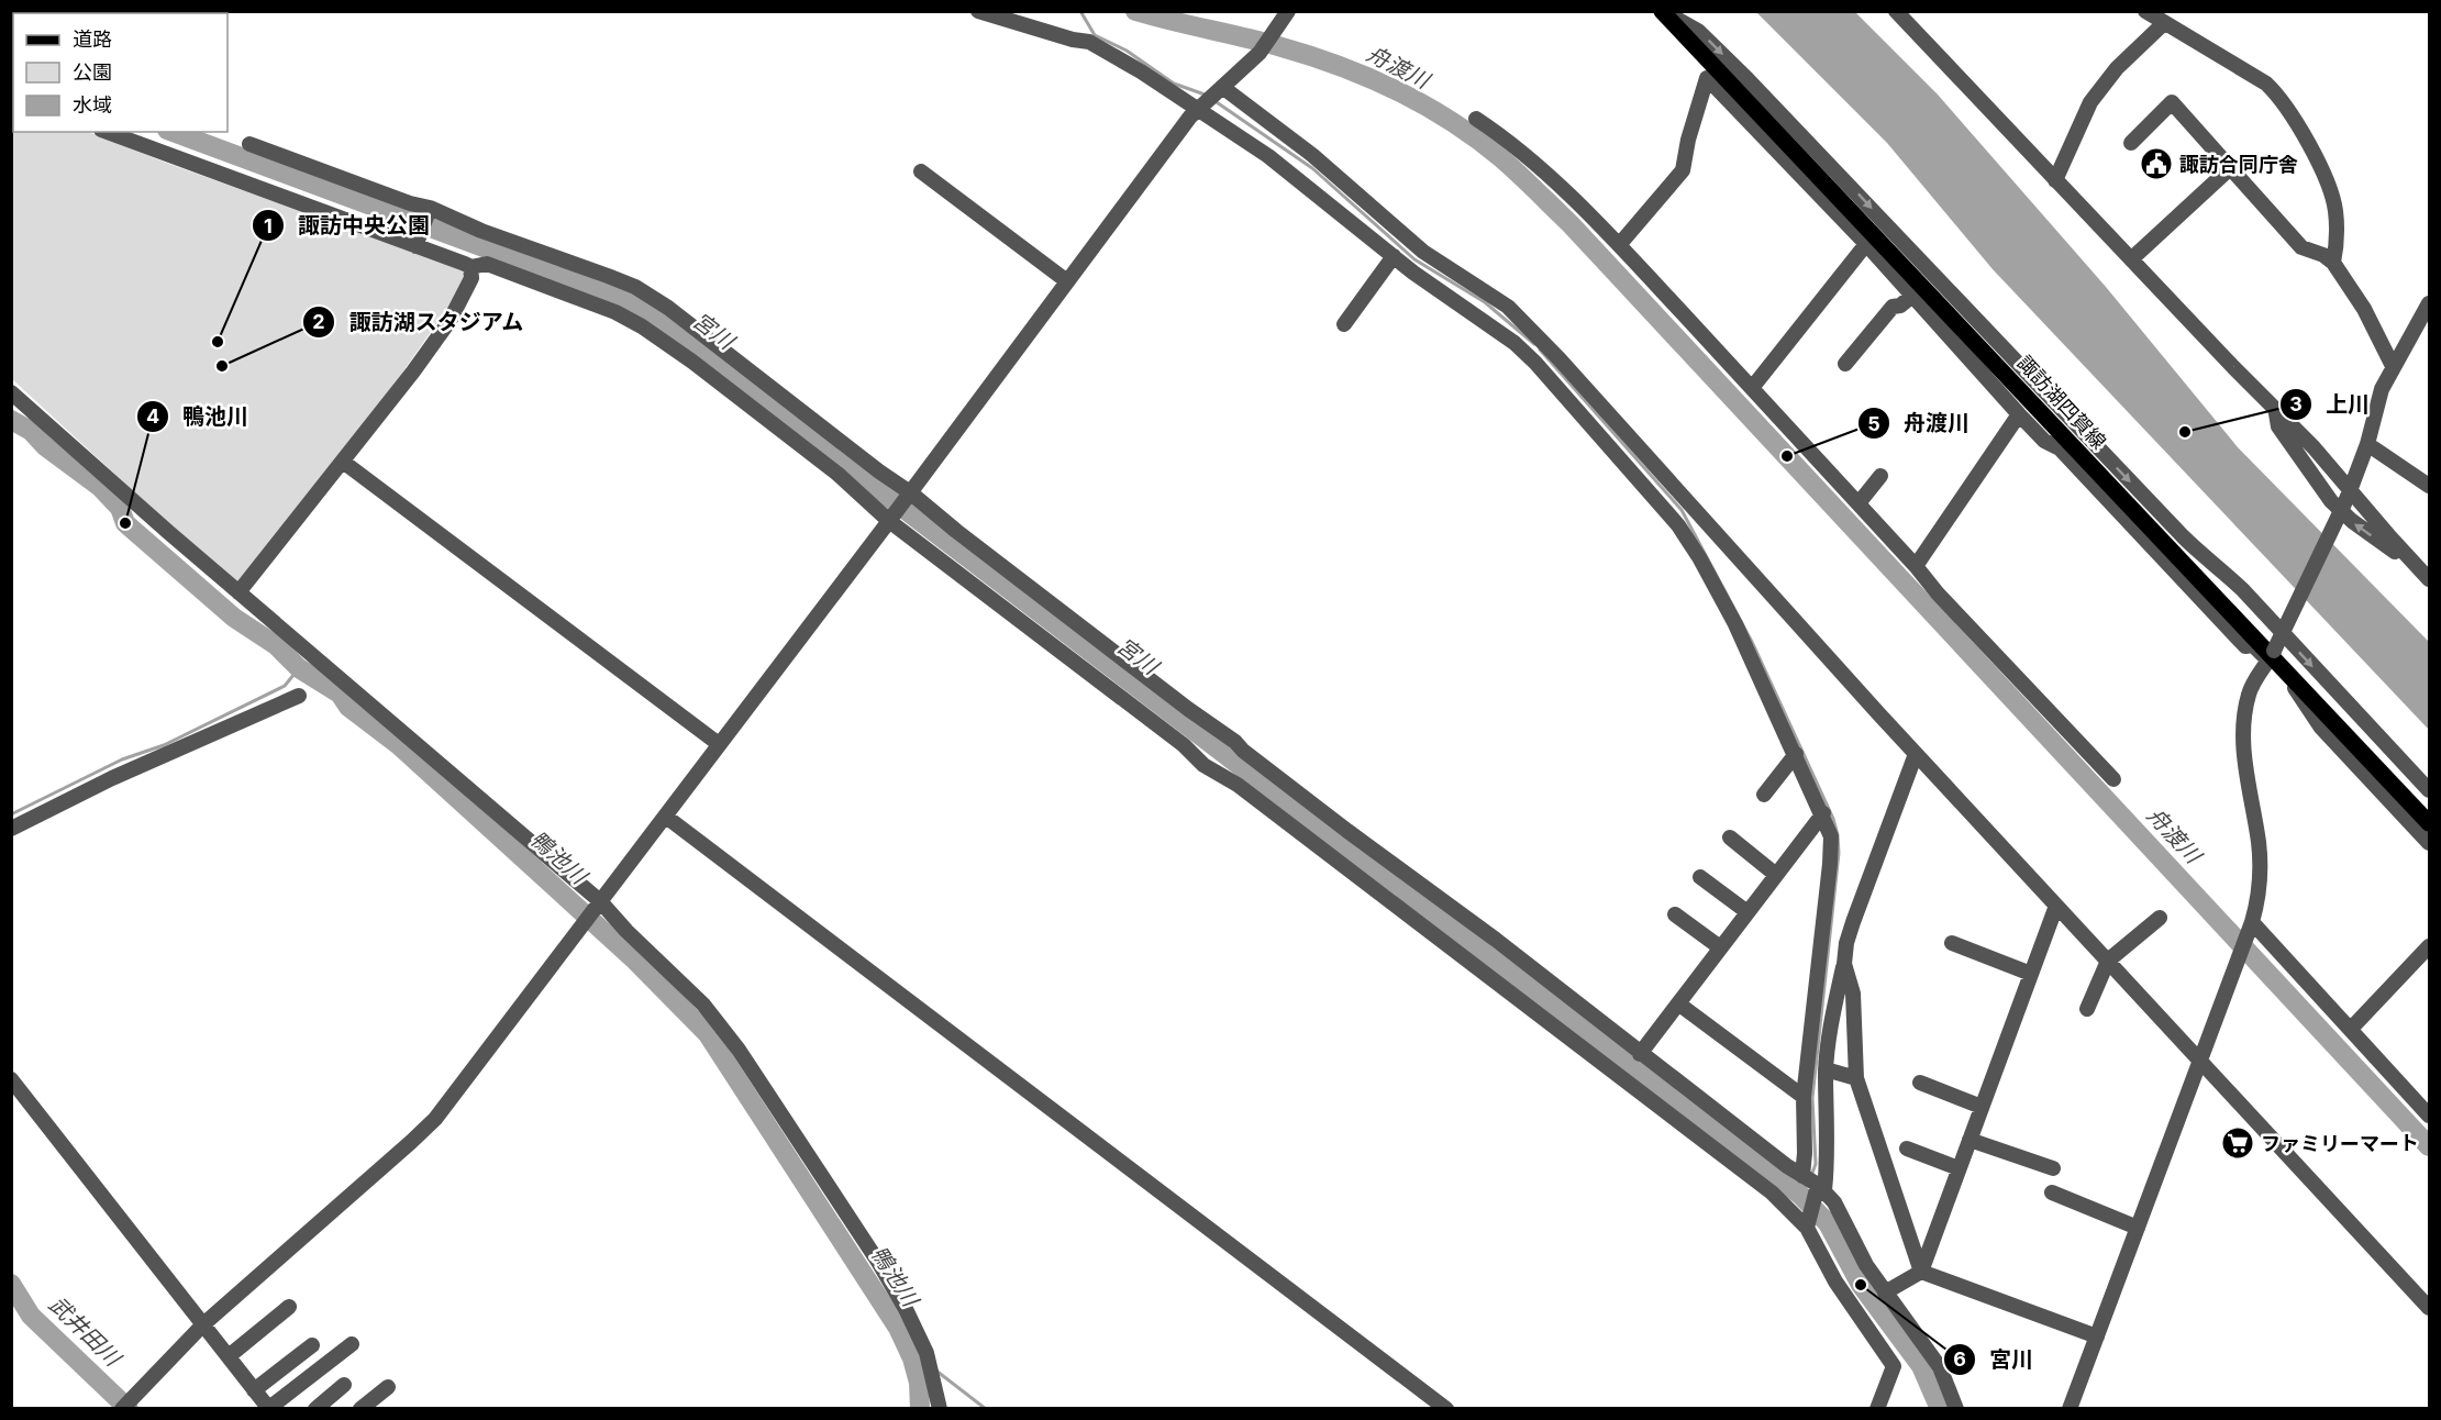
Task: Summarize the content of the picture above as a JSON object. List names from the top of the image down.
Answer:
{
  "streets": {
    "main road": ["諏訪湖四賀線"]
  },
  "water": [
    "舟渡川",
    "宮川",
    "鴨池川",
    "武井田川"
  ],
  "places": {
    "public building": ["諏訪合同庁舎"],
    "other": [
      "諏訪中央公園",
      "諏訪湖スタジアム",
      "上川",
      "舟渡川",
      "鴨池川",
      "宮川"
    ],
    "supermarket": ["ファミリーマート"]
  },
  "legend": ["道路", "公園", "水域"]
}
